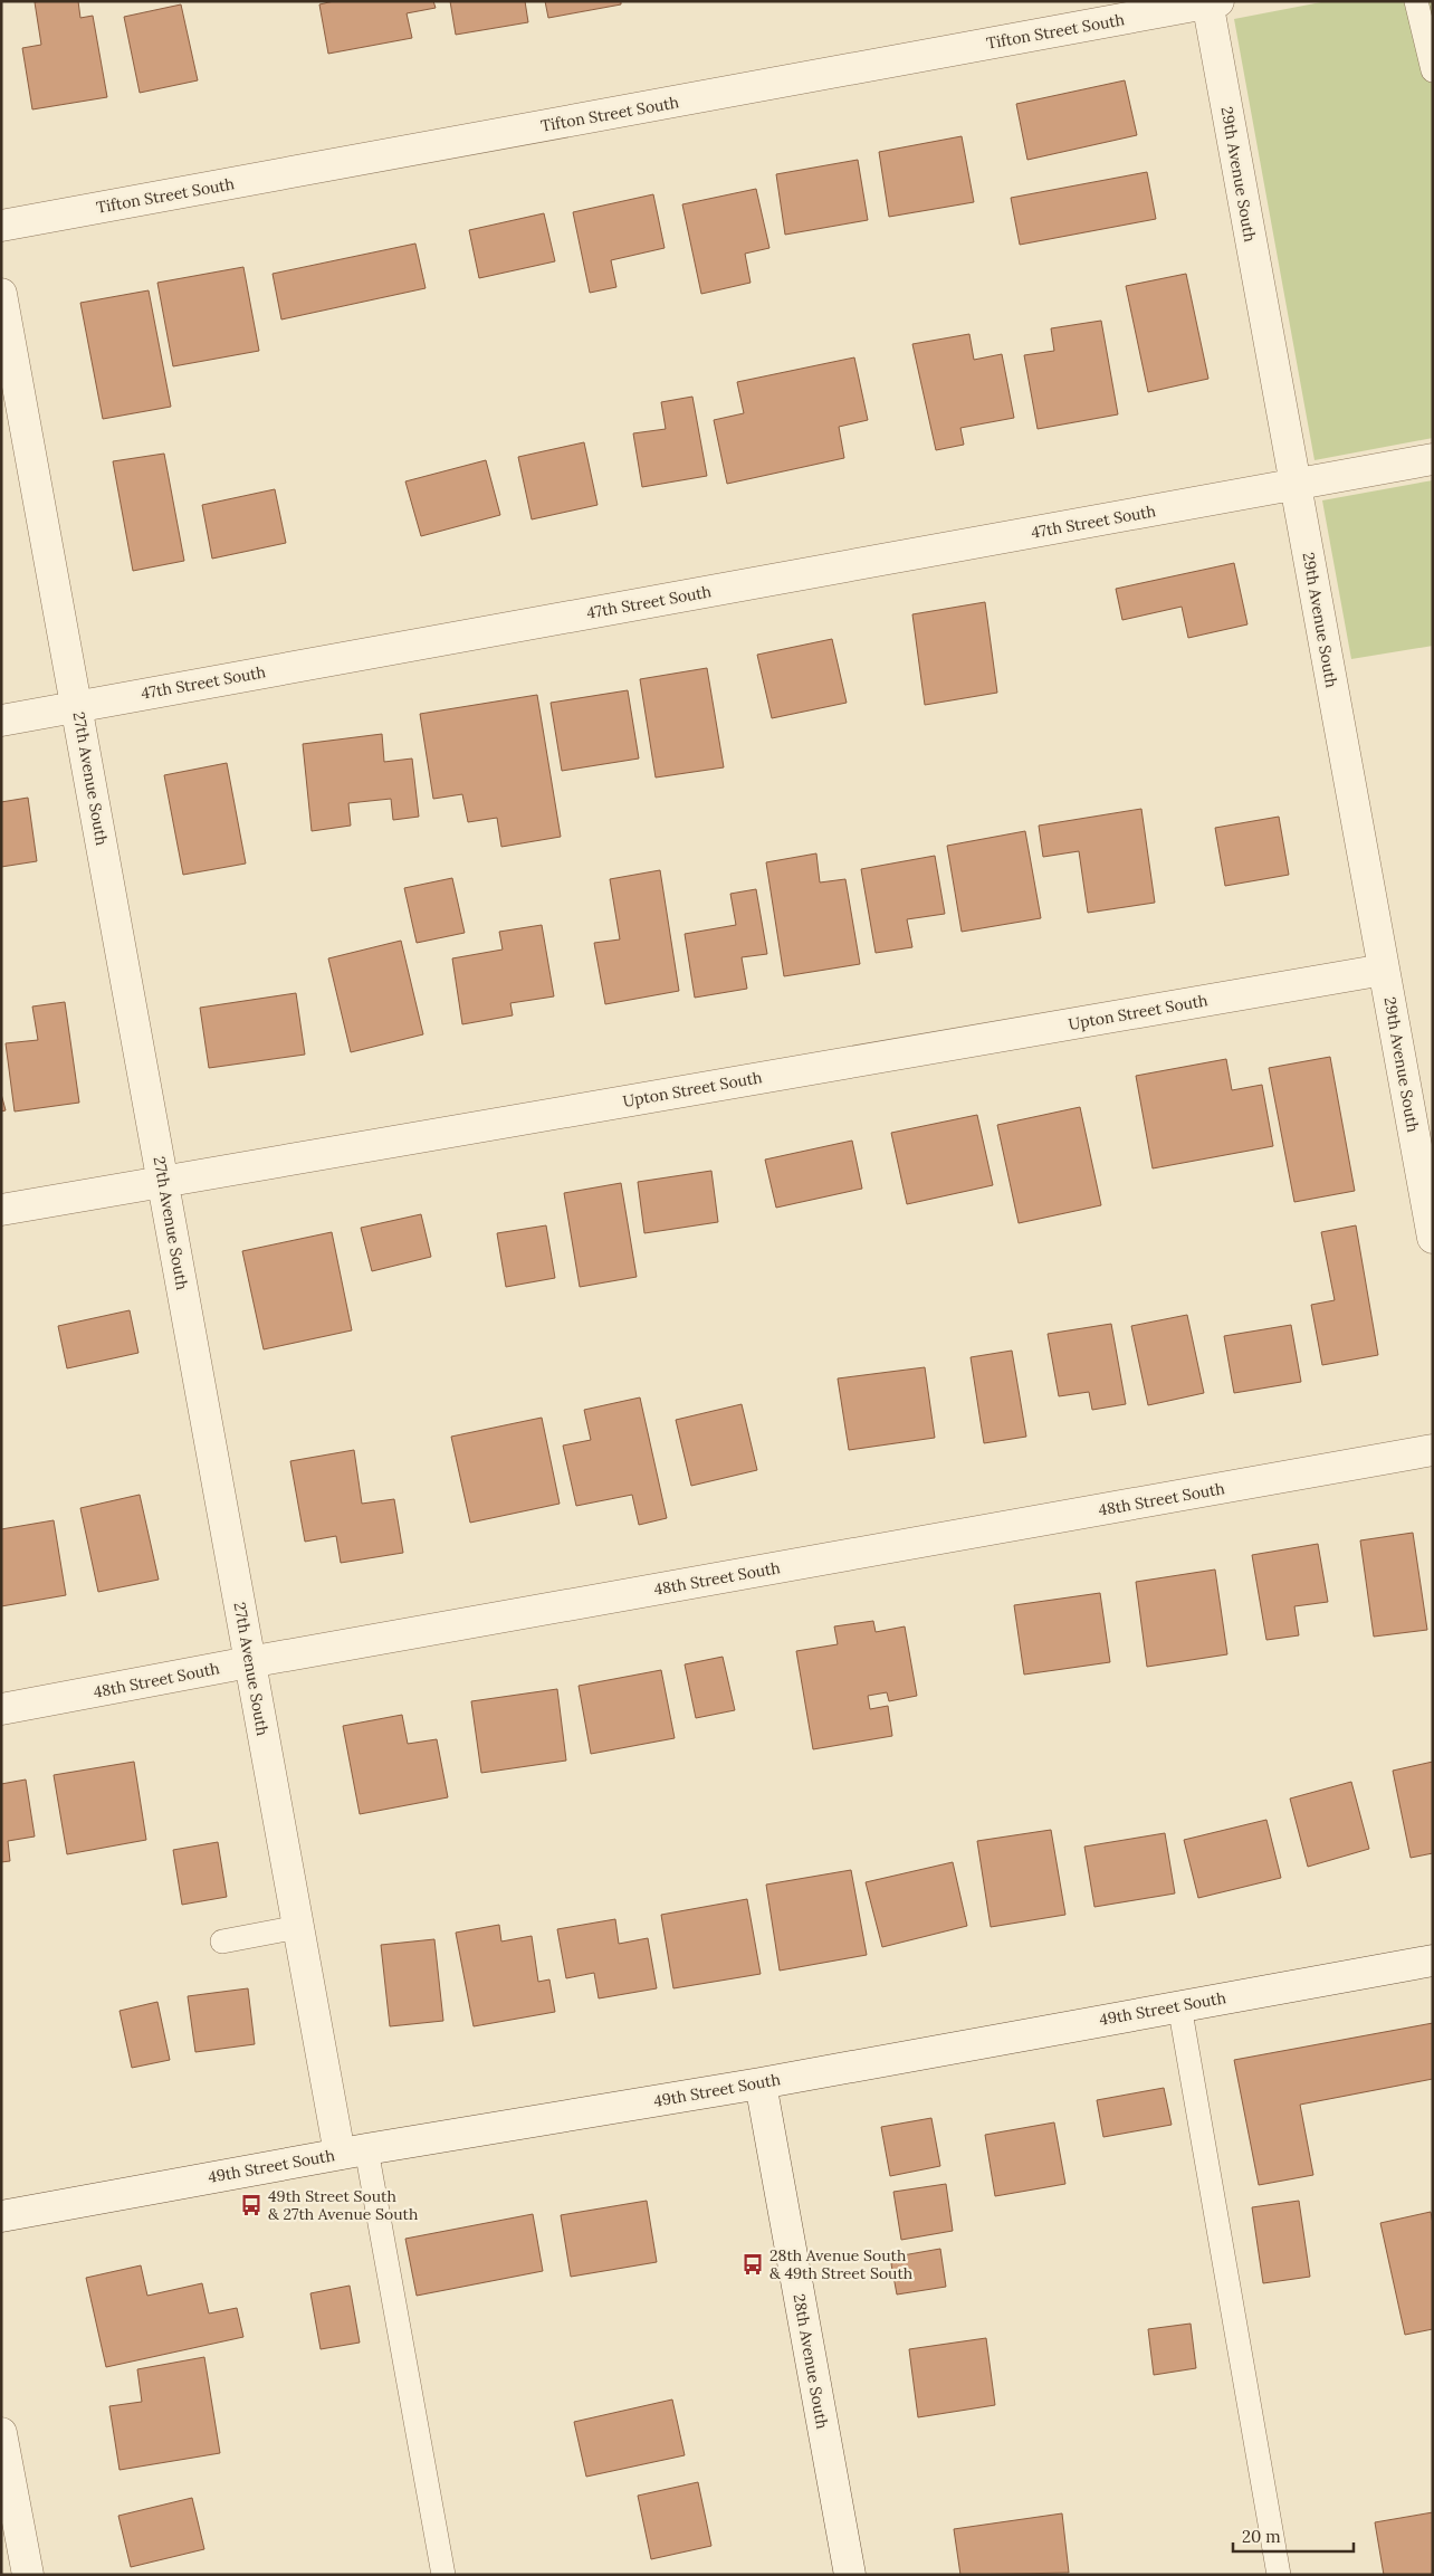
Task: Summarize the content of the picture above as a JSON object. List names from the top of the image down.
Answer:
{
  "streets": {
    "street": [
      "Tifton Street South",
      "29th Avenue South",
      "47th Street South",
      "27th Avenue South",
      "Upton Street South",
      "48th Street South",
      "49th Street South",
      "28th Avenue South"
    ]
  },
  "crossings": [
    ["Tifton Street South", "29th Avenue South"],
    ["29th Avenue South", "47th Street South"],
    ["29th Avenue South", "Upton Street South"],
    ["47th Street South", "27th Avenue South"],
    ["27th Avenue South", "Upton Street South"],
    ["27th Avenue South", "48th Street South"],
    ["27th Avenue South", "49th Street South"],
    ["49th Street South", "28th Avenue South"]
  ],
  "places": {
    "bus stop": ["49th Street South & 27th Avenue South", "28th Avenue South & 49th Street South"]
  },
  "scale_bar": "20 m"
}
